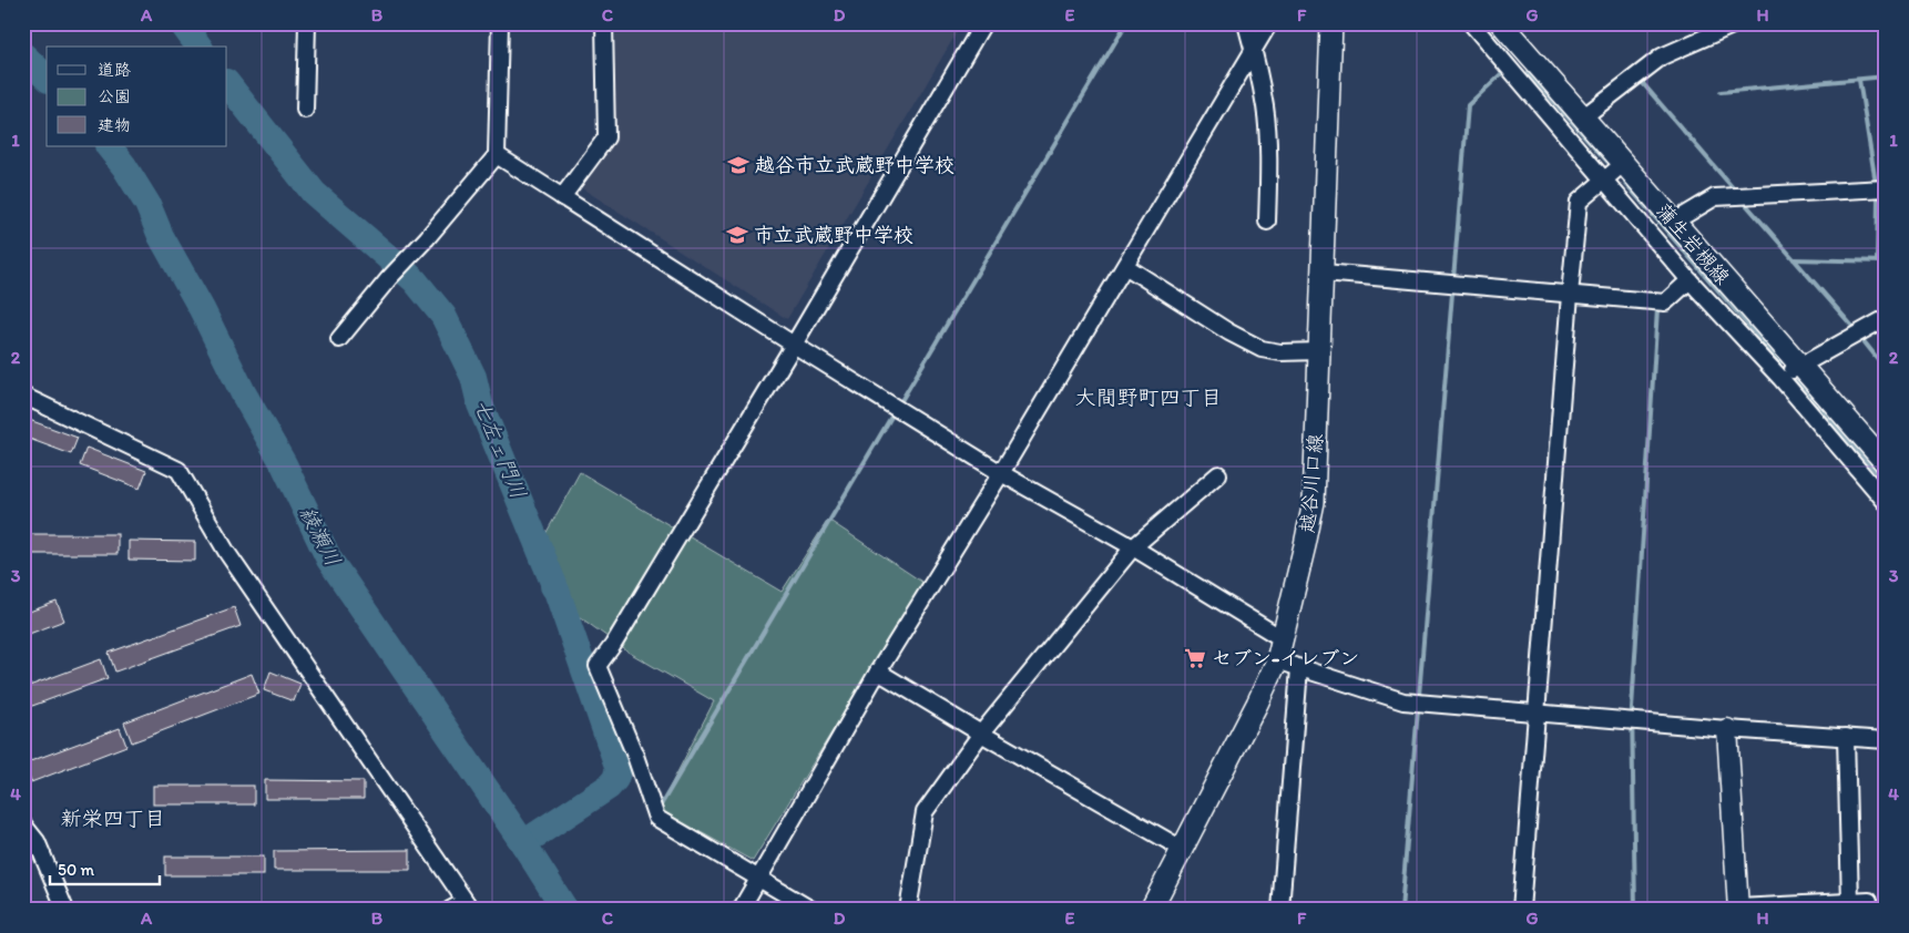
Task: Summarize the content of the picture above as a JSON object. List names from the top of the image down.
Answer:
{
  "streets": {
    "main road": ["蒲生岩槻線", "越谷川口線"]
  },
  "districts": ["大間野町四丁目", "新栄四丁目"],
  "water": ["七左ェ門川", "綾瀬川"],
  "places": {
    "school or university": ["越谷市立武蔵野中学校", "市立武蔵野中学校"],
    "supermarket": ["セブン-イレブン"]
  },
  "legend": ["道路", "公園", "建物"],
  "scale_bar": "50 m",
  "grid": {
    "columns": [
      "A",
      "B",
      "C",
      "D",
      "E",
      "F",
      "G",
      "H"
    ],
    "rows": [
      "1",
      "2",
      "3",
      "4"
    ]
  }
}
